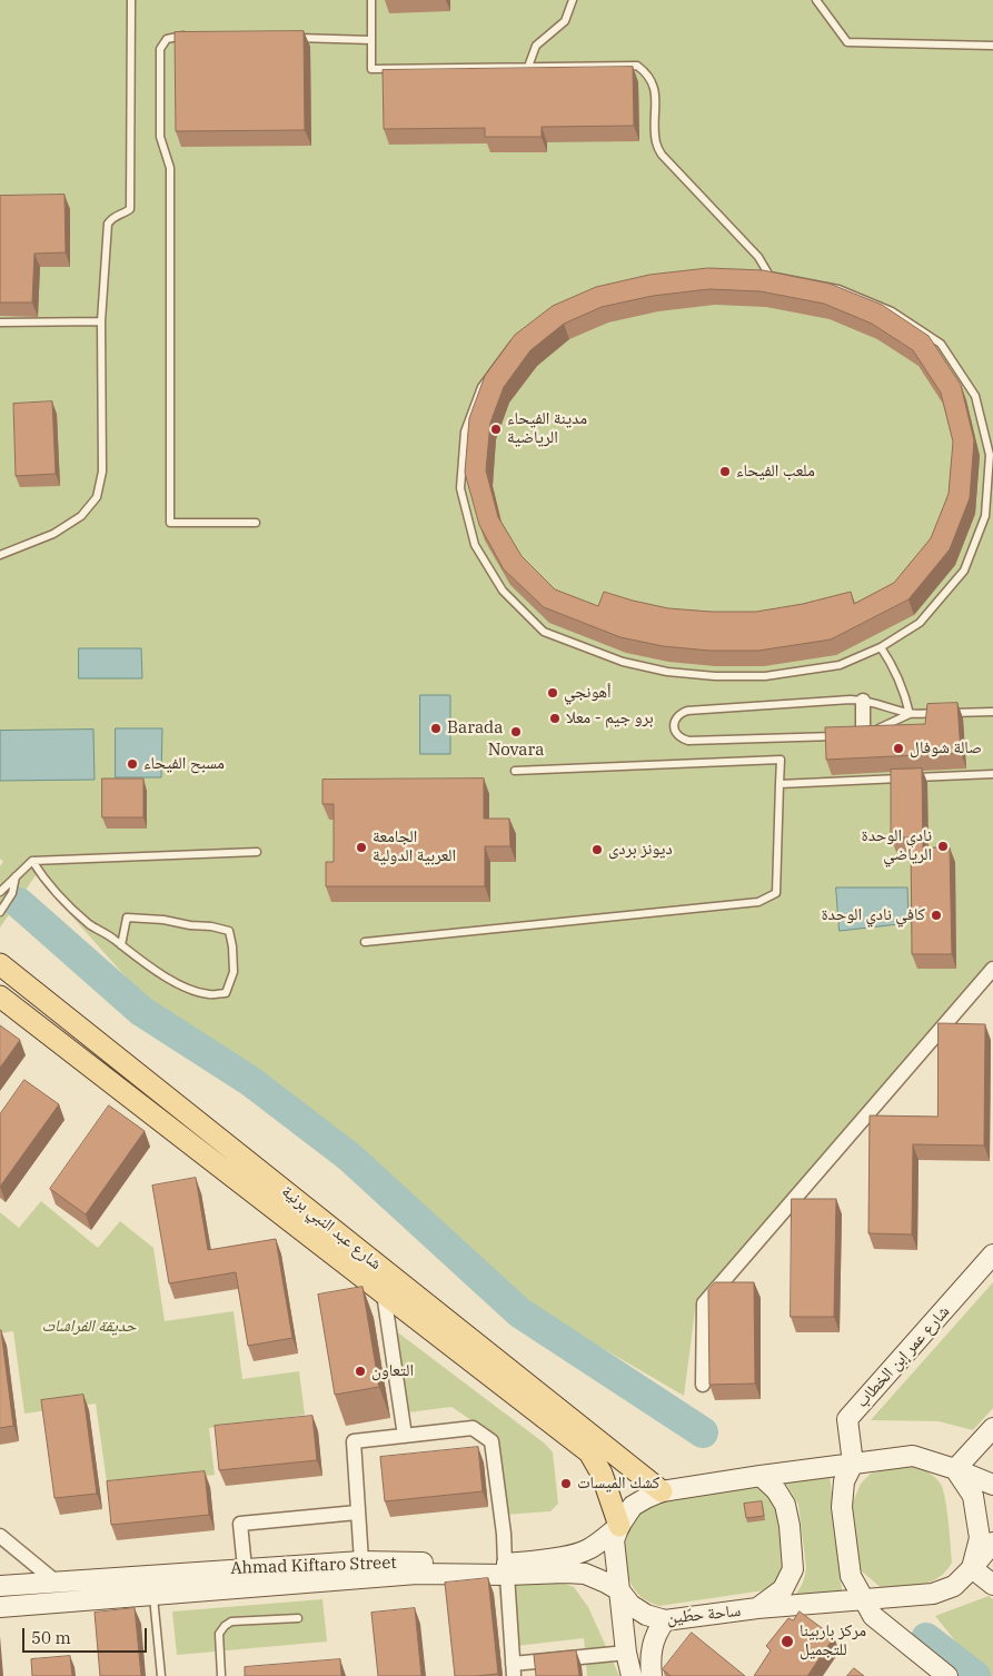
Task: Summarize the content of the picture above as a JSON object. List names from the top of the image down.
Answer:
{
  "streets": {
    "main road": [
      "شارع عبد النبي برنية",
      "شارع عمر إبن الخطاب",
      "Ahmad Kiftaro Street",
      "ساحة حطّين"
    ]
  },
  "crossings": [
    ["شارع عبد النبي برنية", "Ahmad Kiftaro Street"],
    ["شارع عبد النبي برنية", "ساحة حطّين"],
    ["شارع عمر إبن الخطاب", "ساحة حطّين"],
    ["Ahmad Kiftaro Street", "ساحة حطّين"]
  ],
  "parks": ["حديقة الفراشات"],
  "places": [
    "مدينة الفيحاء الرياضية",
    "ملعب الفيحاء",
    "أهونجي",
    "برو جيم - معلا",
    "Barada",
    "Novara",
    "صالة شوفال",
    "مسبح الفيحاء",
    "نادي الوحدة الرياضي",
    "الجامعة العربية الدولية",
    "ديونز بردى",
    "كافي نادي الوحدة",
    "التعاون",
    "كشك الميسات",
    "مركز باربينا للتجميل"
  ],
  "scale_bar": "50 m"
}
